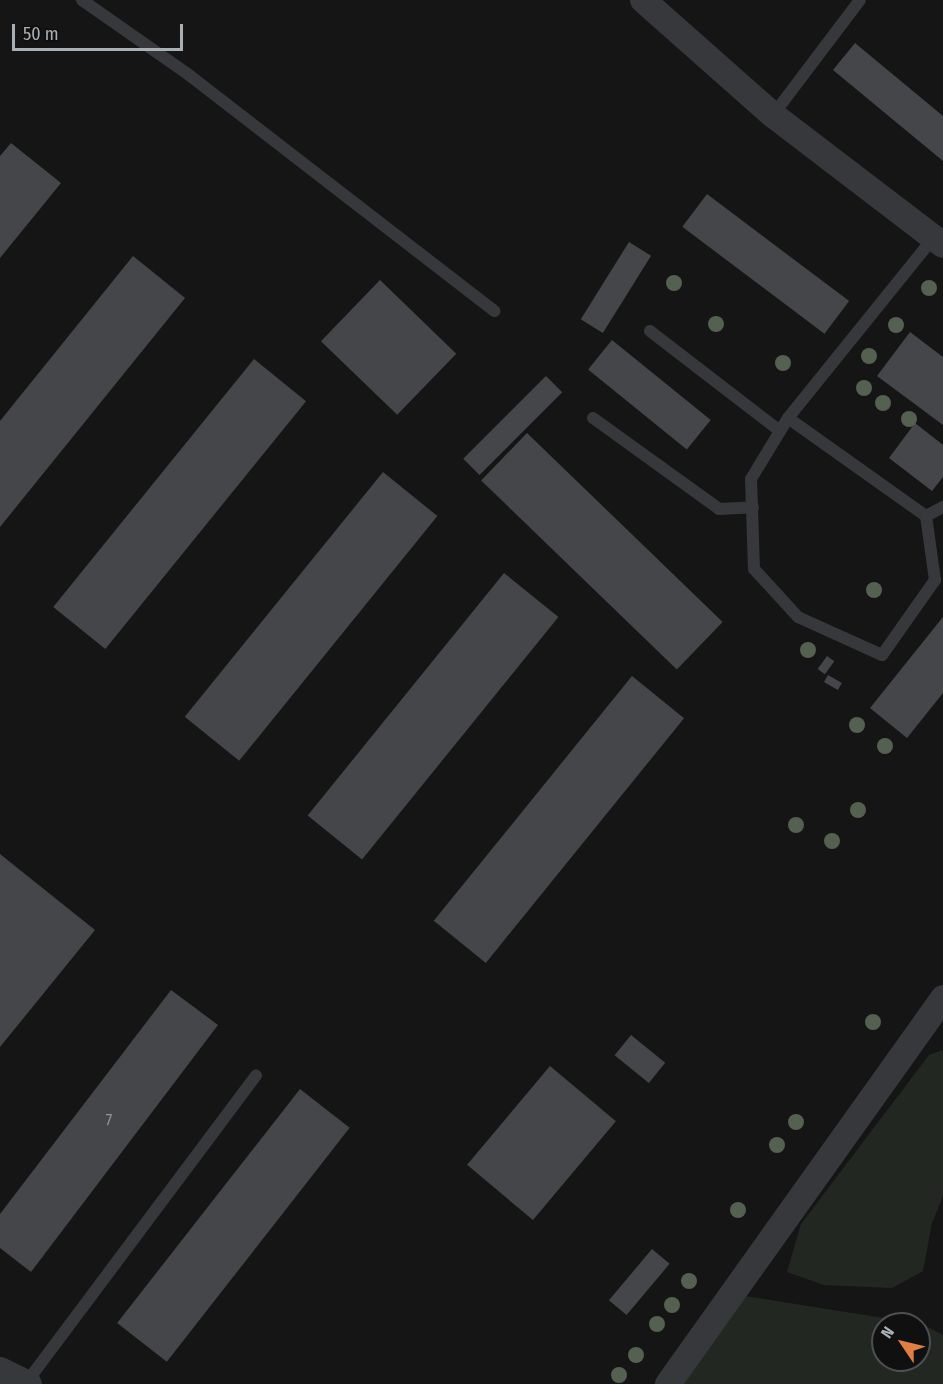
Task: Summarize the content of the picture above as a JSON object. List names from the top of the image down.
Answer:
{
  "house_numbers": ["7"],
  "scale_bar": "50 m",
  "north": "top left"
}
